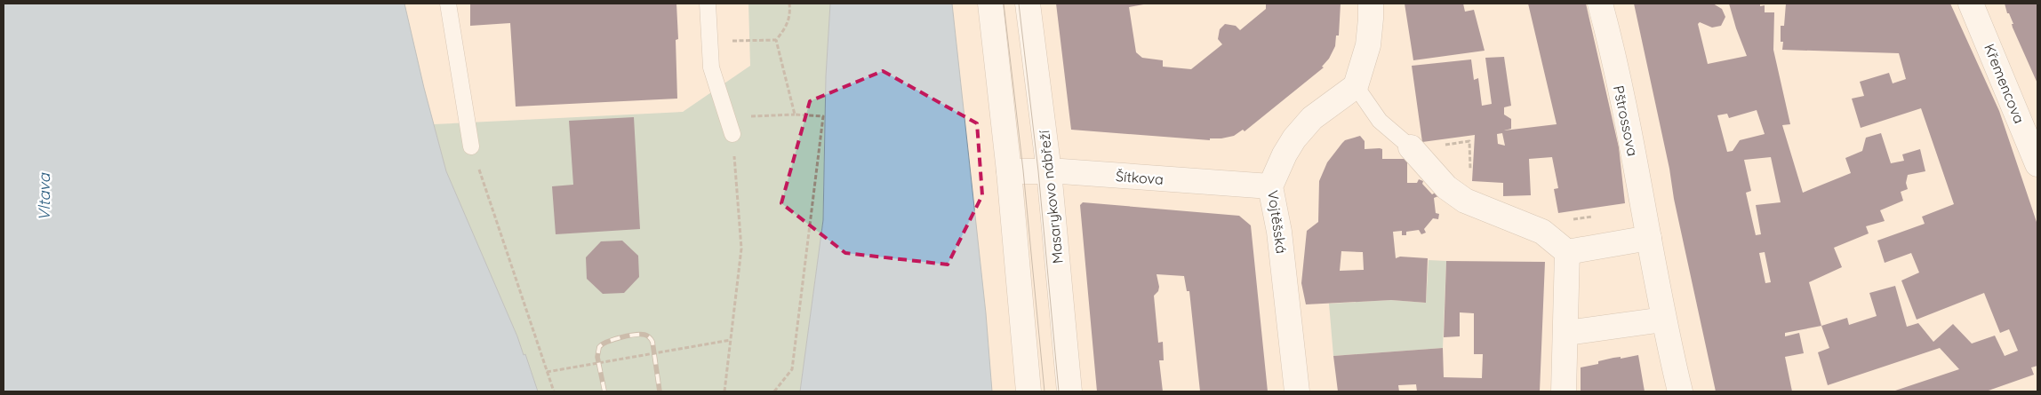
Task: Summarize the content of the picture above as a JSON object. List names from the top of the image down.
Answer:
{
  "streets": {
    "street": [
      "Křemencova",
      "Pštrossova",
      "Šítkova",
      "Masarykovo nábřeží",
      "Vojtěšská"
    ]
  },
  "crossings": [
    ["Šítkova", "Masarykovo nábřeží"],
    ["Šítkova", "Vojtěšská"]
  ],
  "water": ["Vltava"]
}
